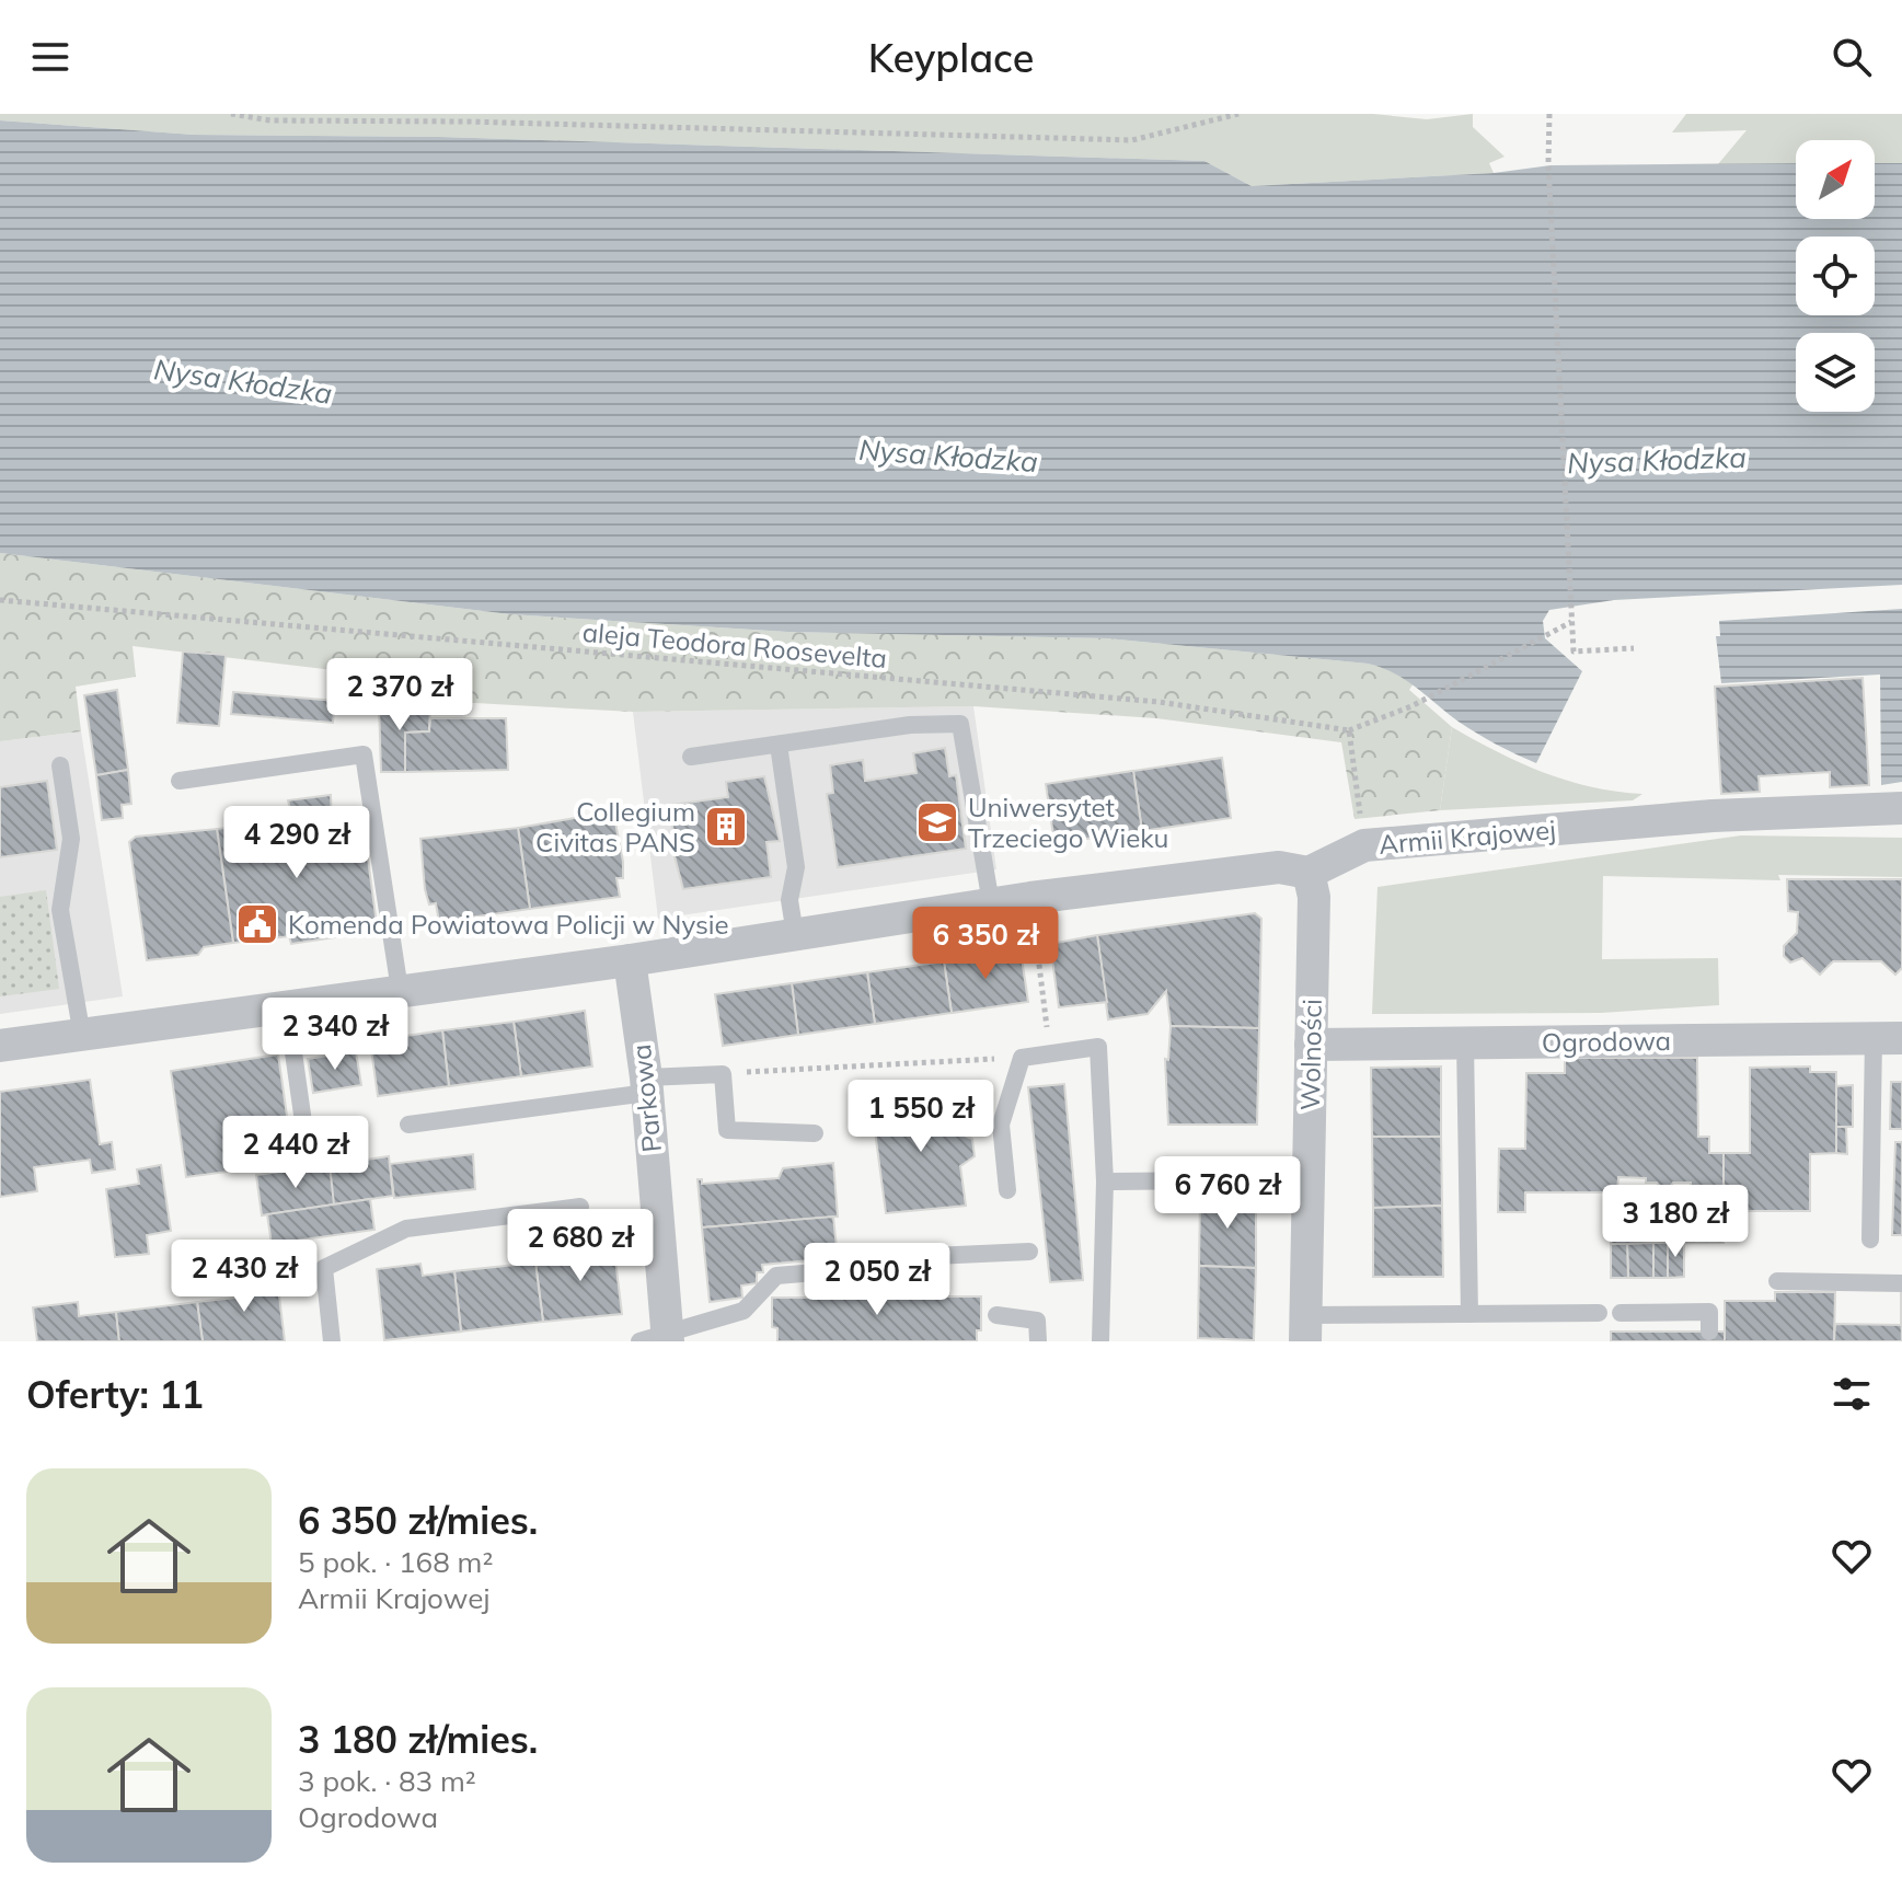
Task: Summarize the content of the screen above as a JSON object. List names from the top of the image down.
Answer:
{
  "streets": {
    "street": [
      "Armii Krajowej",
      "Ogrodowa",
      "Wolności",
      "Parkowa"
    ],
    "path": ["aleja Teodora Roosevelta"]
  },
  "crossings": [
    ["Armii Krajowej", "Wolności"],
    ["Ogrodowa", "Wolności"]
  ],
  "water": ["Nysa Kłodzka"],
  "places": {
    "school or university": ["Uniwersytet Trzeciego Wieku"],
    "building": ["Collegium Civitas PANS"],
    "public building": ["Komenda Powiatowa Policji w Nysie"]
  },
  "north": "top right",
  "page": {
    "header": "Keyplace",
    "price": [
      "2 370 zł",
      "4 290 zł",
      "6 350 zł",
      "2 340 zł",
      "1 550 zł",
      "2 440 zł",
      "6 760 zł",
      "3 180 zł",
      "2 680 zł",
      "2 430 zł",
      "2 050 zł"
    ],
    "heading": "Oferty: 11",
    "list": [
      {
        "name": "6 350 zł/mies.",
        "note": "5 pok. · 168 m² · Armii Krajowej"
      },
      {
        "name": "3 180 zł/mies.",
        "note": "3 pok. · 83 m² · Ogrodowa"
      }
    ]
  }
}
